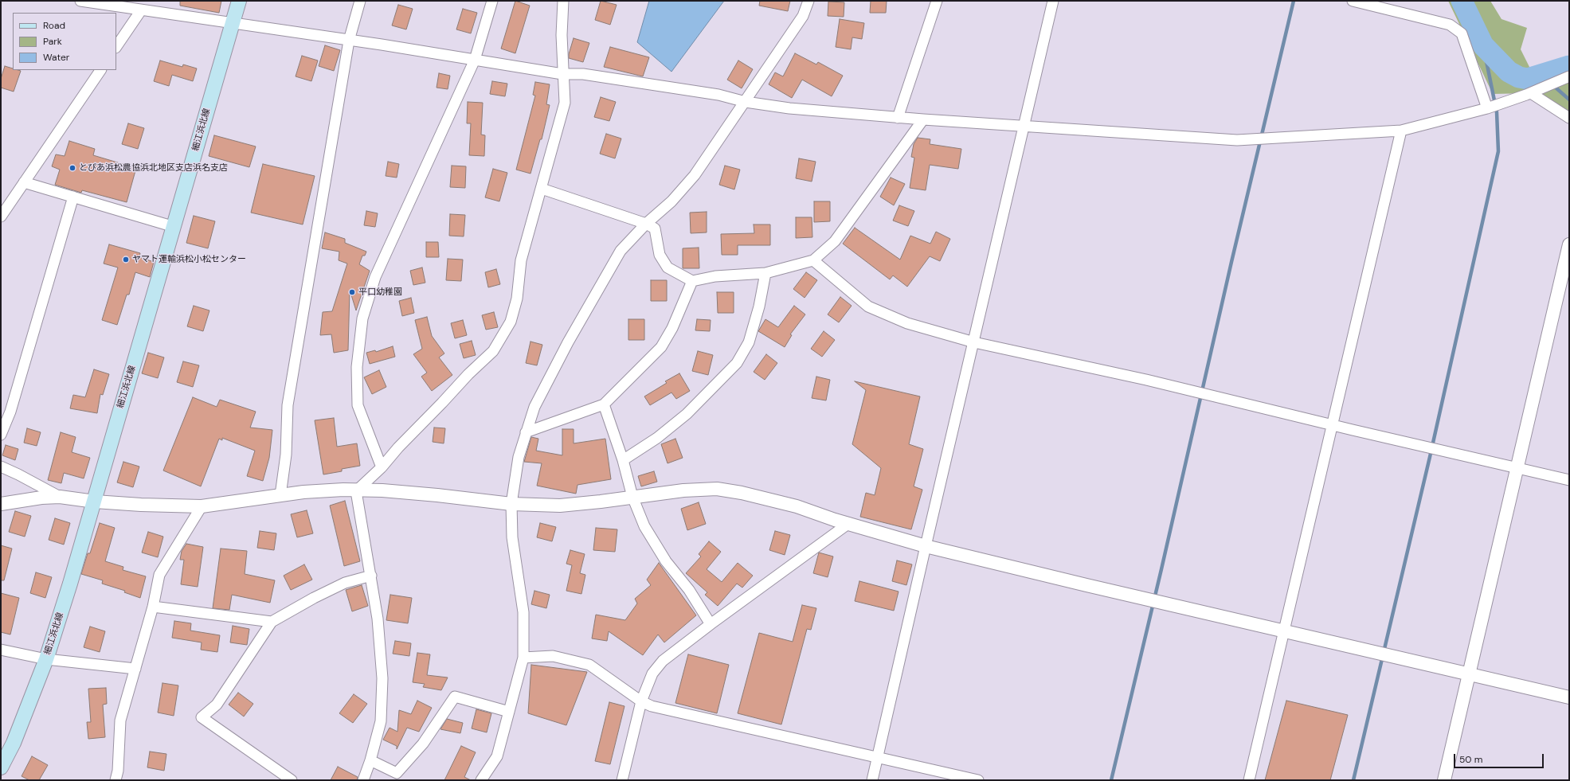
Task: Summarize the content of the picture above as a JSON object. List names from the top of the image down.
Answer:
{
  "streets": {
    "main road": ["細江浜北線"]
  },
  "places": ["とぴあ浜松農協浜北地区支店浜名支店", "ヤマト運輸浜松小松センター", "平口幼稚園"],
  "legend": ["Road", "Park", "Water"],
  "scale_bar": "50 m"
}
